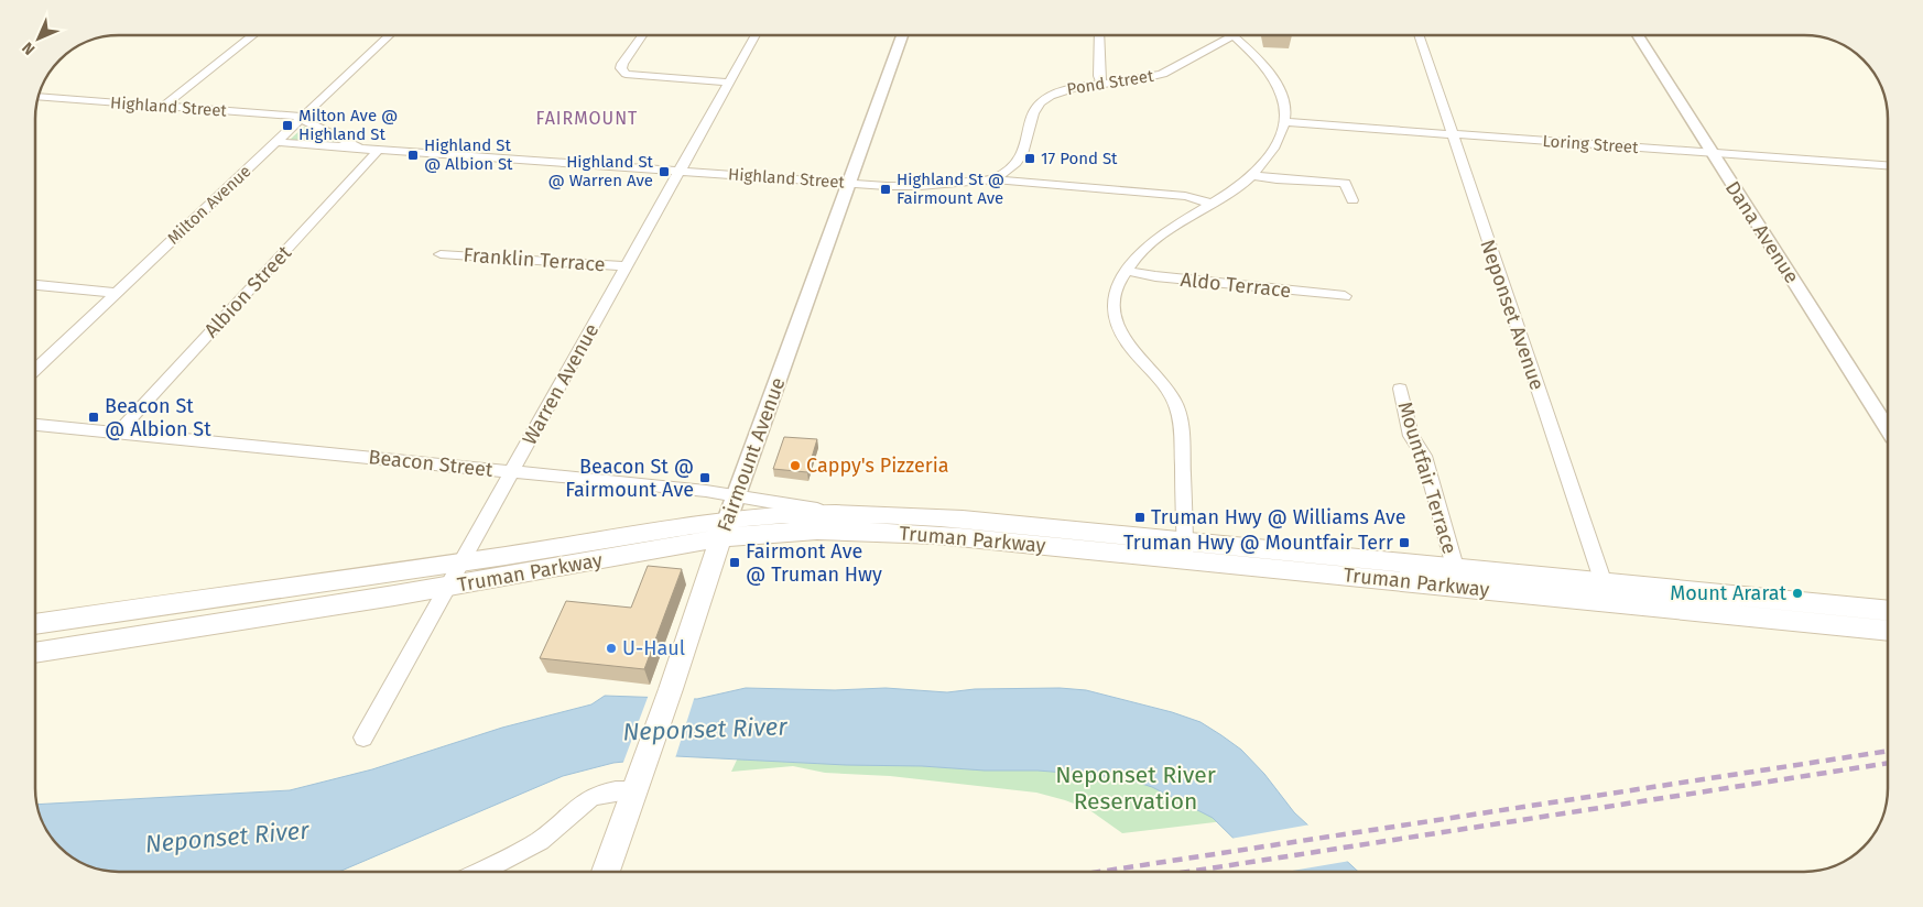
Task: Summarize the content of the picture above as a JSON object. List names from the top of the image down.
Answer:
{
  "streets": {
    "main road": ["Fairmount Avenue", "Truman Parkway"],
    "street": [
      "Pond Street",
      "Highland Street",
      "Loring Street",
      "Milton Avenue",
      "Dana Avenue",
      "Franklin Terrace",
      "Aldo Terrace",
      "Albion Street",
      "Neponset Avenue",
      "Warren Avenue",
      "Beacon Street",
      "Mountfair Terrace"
    ]
  },
  "crossings": [
    ["Pond Street", "Highland Street"],
    ["Highland Street", "Milton Avenue"],
    ["Highland Street", "Albion Street"],
    ["Highland Street", "Warren Avenue"],
    ["Highland Street", "Fairmount Avenue"],
    ["Loring Street", "Dana Avenue"],
    ["Loring Street", "Neponset Avenue"],
    ["Franklin Terrace", "Warren Avenue"],
    ["Albion Street", "Beacon Street"],
    ["Neponset Avenue", "Truman Parkway"],
    ["Warren Avenue", "Beacon Street"],
    ["Warren Avenue", "Truman Parkway"],
    ["Fairmount Avenue", "Beacon Street"],
    ["Fairmount Avenue", "Truman Parkway"],
    ["Beacon Street", "Truman Parkway"],
    ["Mountfair Terrace", "Truman Parkway"]
  ],
  "districts": ["FAIRMOUNT"],
  "water": ["Neponset River"],
  "parks": ["Neponset River Reservation"],
  "places": {
    "transit": [
      "Milton Ave @ Highland St",
      "Highland St @ Albion St",
      "17 Pond St",
      "Highland St @ Warren Ave",
      "Highland St @ Fairmount Ave",
      "Beacon St @ Albion St",
      "Beacon St @ Fairmount Ave",
      "Truman Hwy @ Williams Ave",
      "Truman Hwy @ Mountfair Terr",
      "Fairmont Ave @ Truman Hwy"
    ],
    "other": ["Cappy's Pizzeria", "Mount Ararat", "U-Haul"]
  },
  "north": "bottom left"
}
